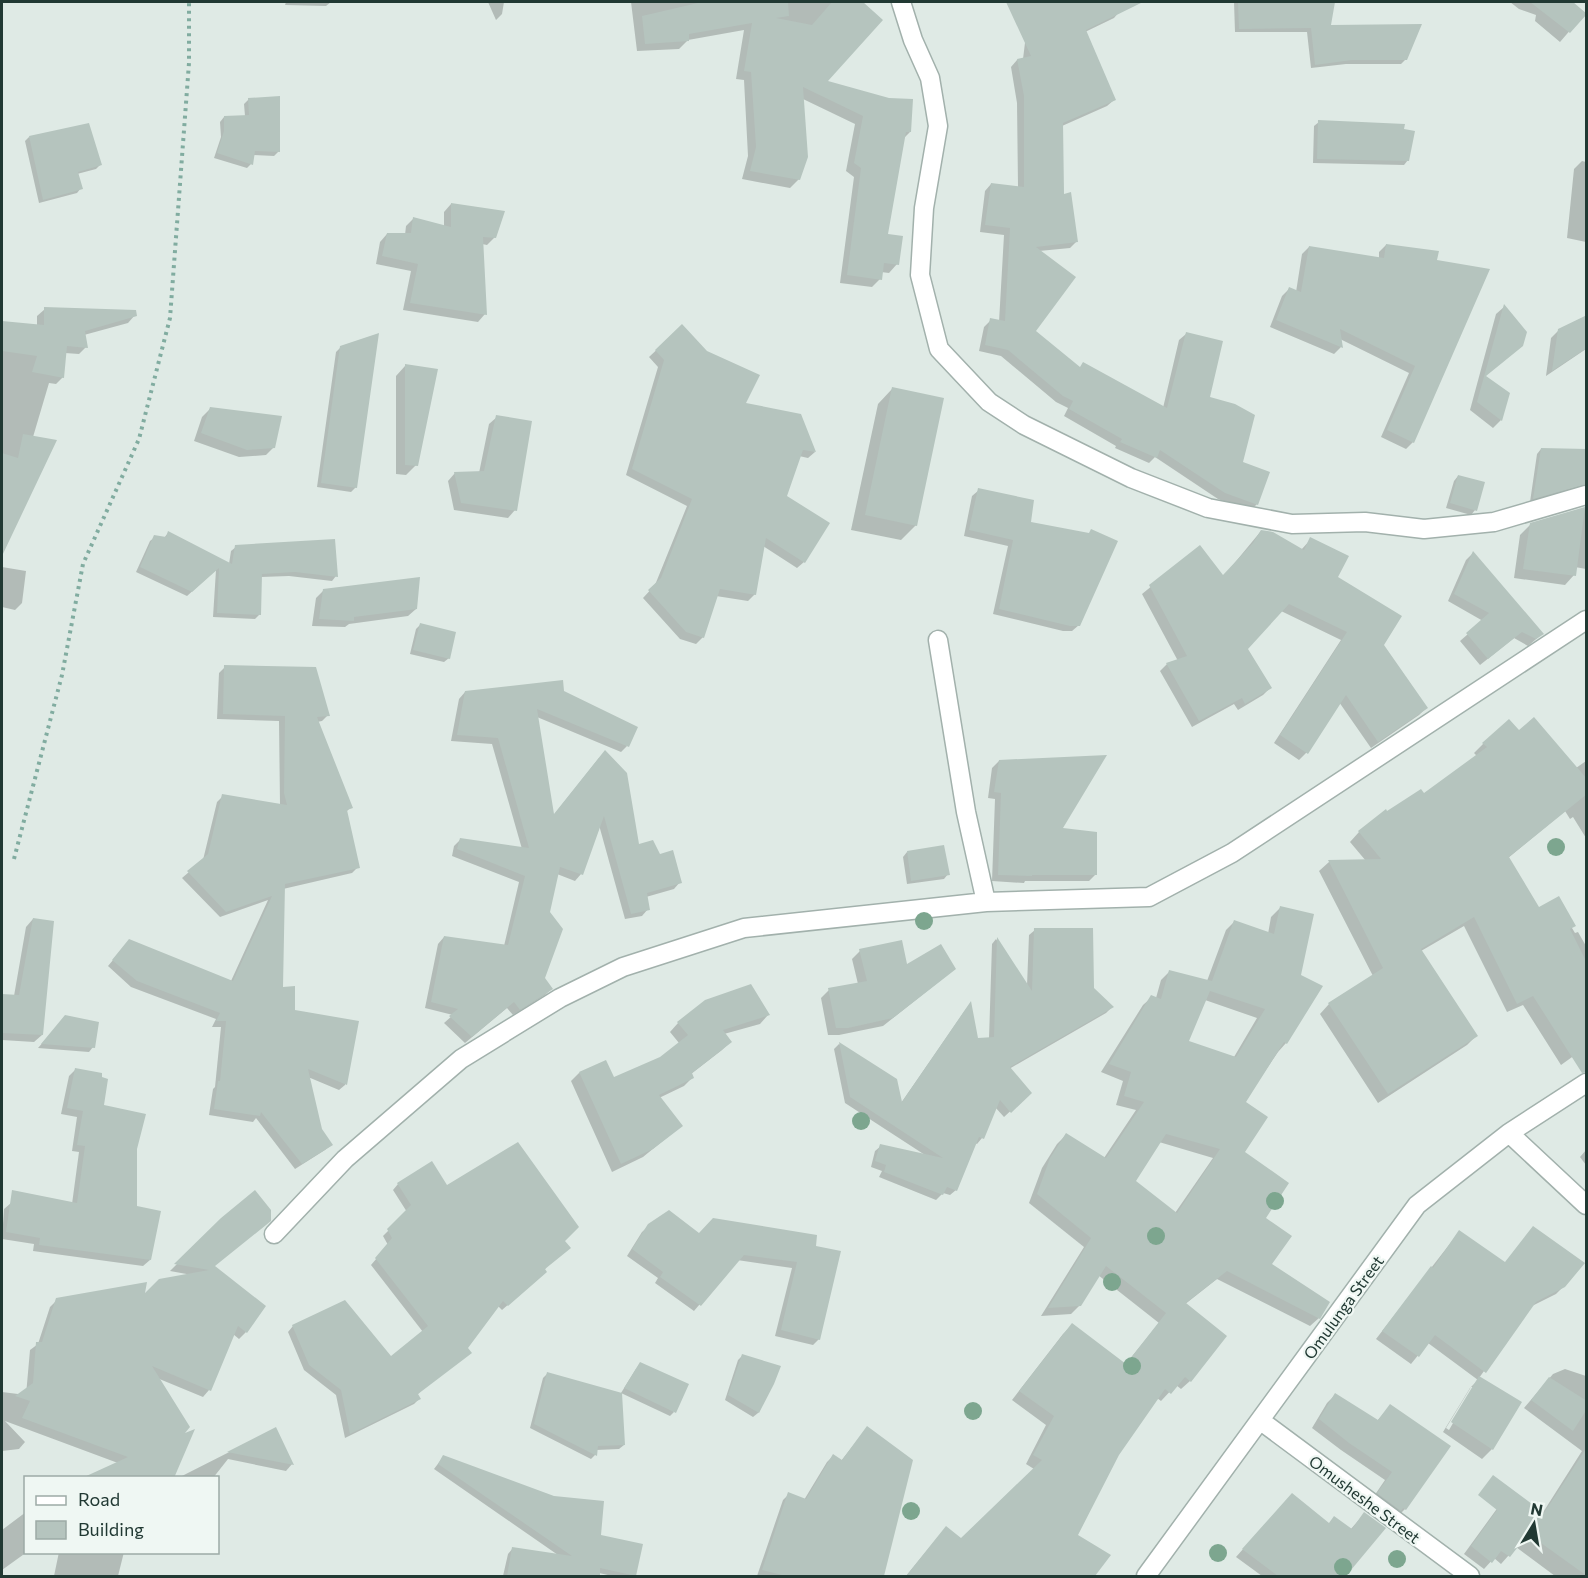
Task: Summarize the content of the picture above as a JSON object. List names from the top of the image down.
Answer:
{
  "streets": {
    "street": ["Omulunga Street", "Omusheshe Street"]
  },
  "crossings": [
    ["Omulunga Street", "Omusheshe Street"]
  ],
  "legend": ["Road", "Building"],
  "north": "top"
}
